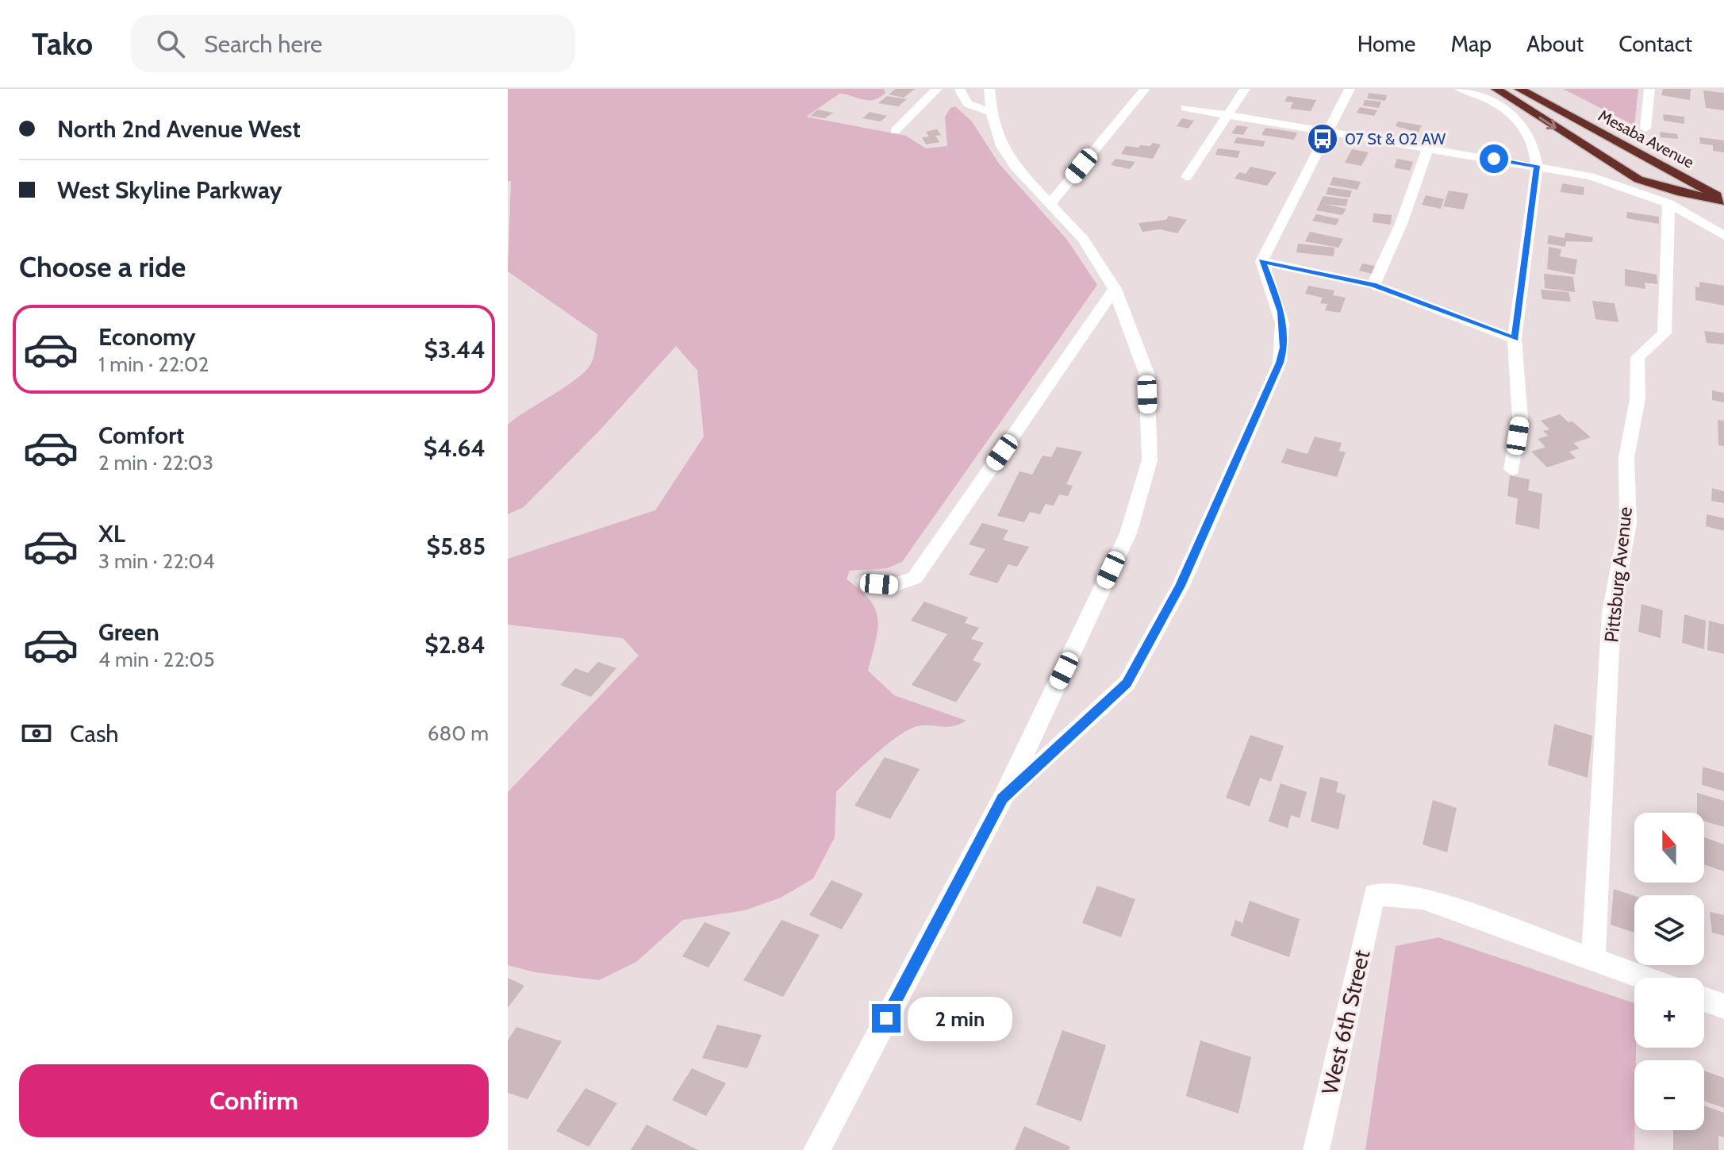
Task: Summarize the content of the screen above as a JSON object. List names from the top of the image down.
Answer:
{
  "streets": {
    "highway": ["Mesaba Avenue"],
    "street": ["Pittsburg Avenue", "West 6th Street"]
  },
  "crossings": [
    ["Pittsburg Avenue", "West 6th Street"]
  ],
  "places": {
    "bus stop": ["07 St & 02 AW"]
  },
  "north": "top",
  "page": {
    "header": "Tako",
    "search": "Search here",
    "nav": [
      "Home",
      "Map",
      "About",
      "Contact"
    ],
    "banner": ["North 2nd Avenue West", "West Skyline Parkway"],
    "heading": "Choose a ride",
    "list": [
      {
        "name": "Economy",
        "note": "1 min · 22:02",
        "value": "$3.44"
      },
      {
        "name": "Comfort",
        "note": "2 min · 22:03",
        "value": "$4.64"
      },
      {
        "name": "XL",
        "note": "3 min · 22:04",
        "value": "$5.85"
      },
      {
        "name": "Green",
        "note": "4 min · 22:05",
        "value": "$2.84"
      }
    ],
    "pay": ["Cash", "680 m"],
    "map_buttons": ["+", "−"],
    "bubble": "2 min",
    "buttons": "Confirm"
  }
}
